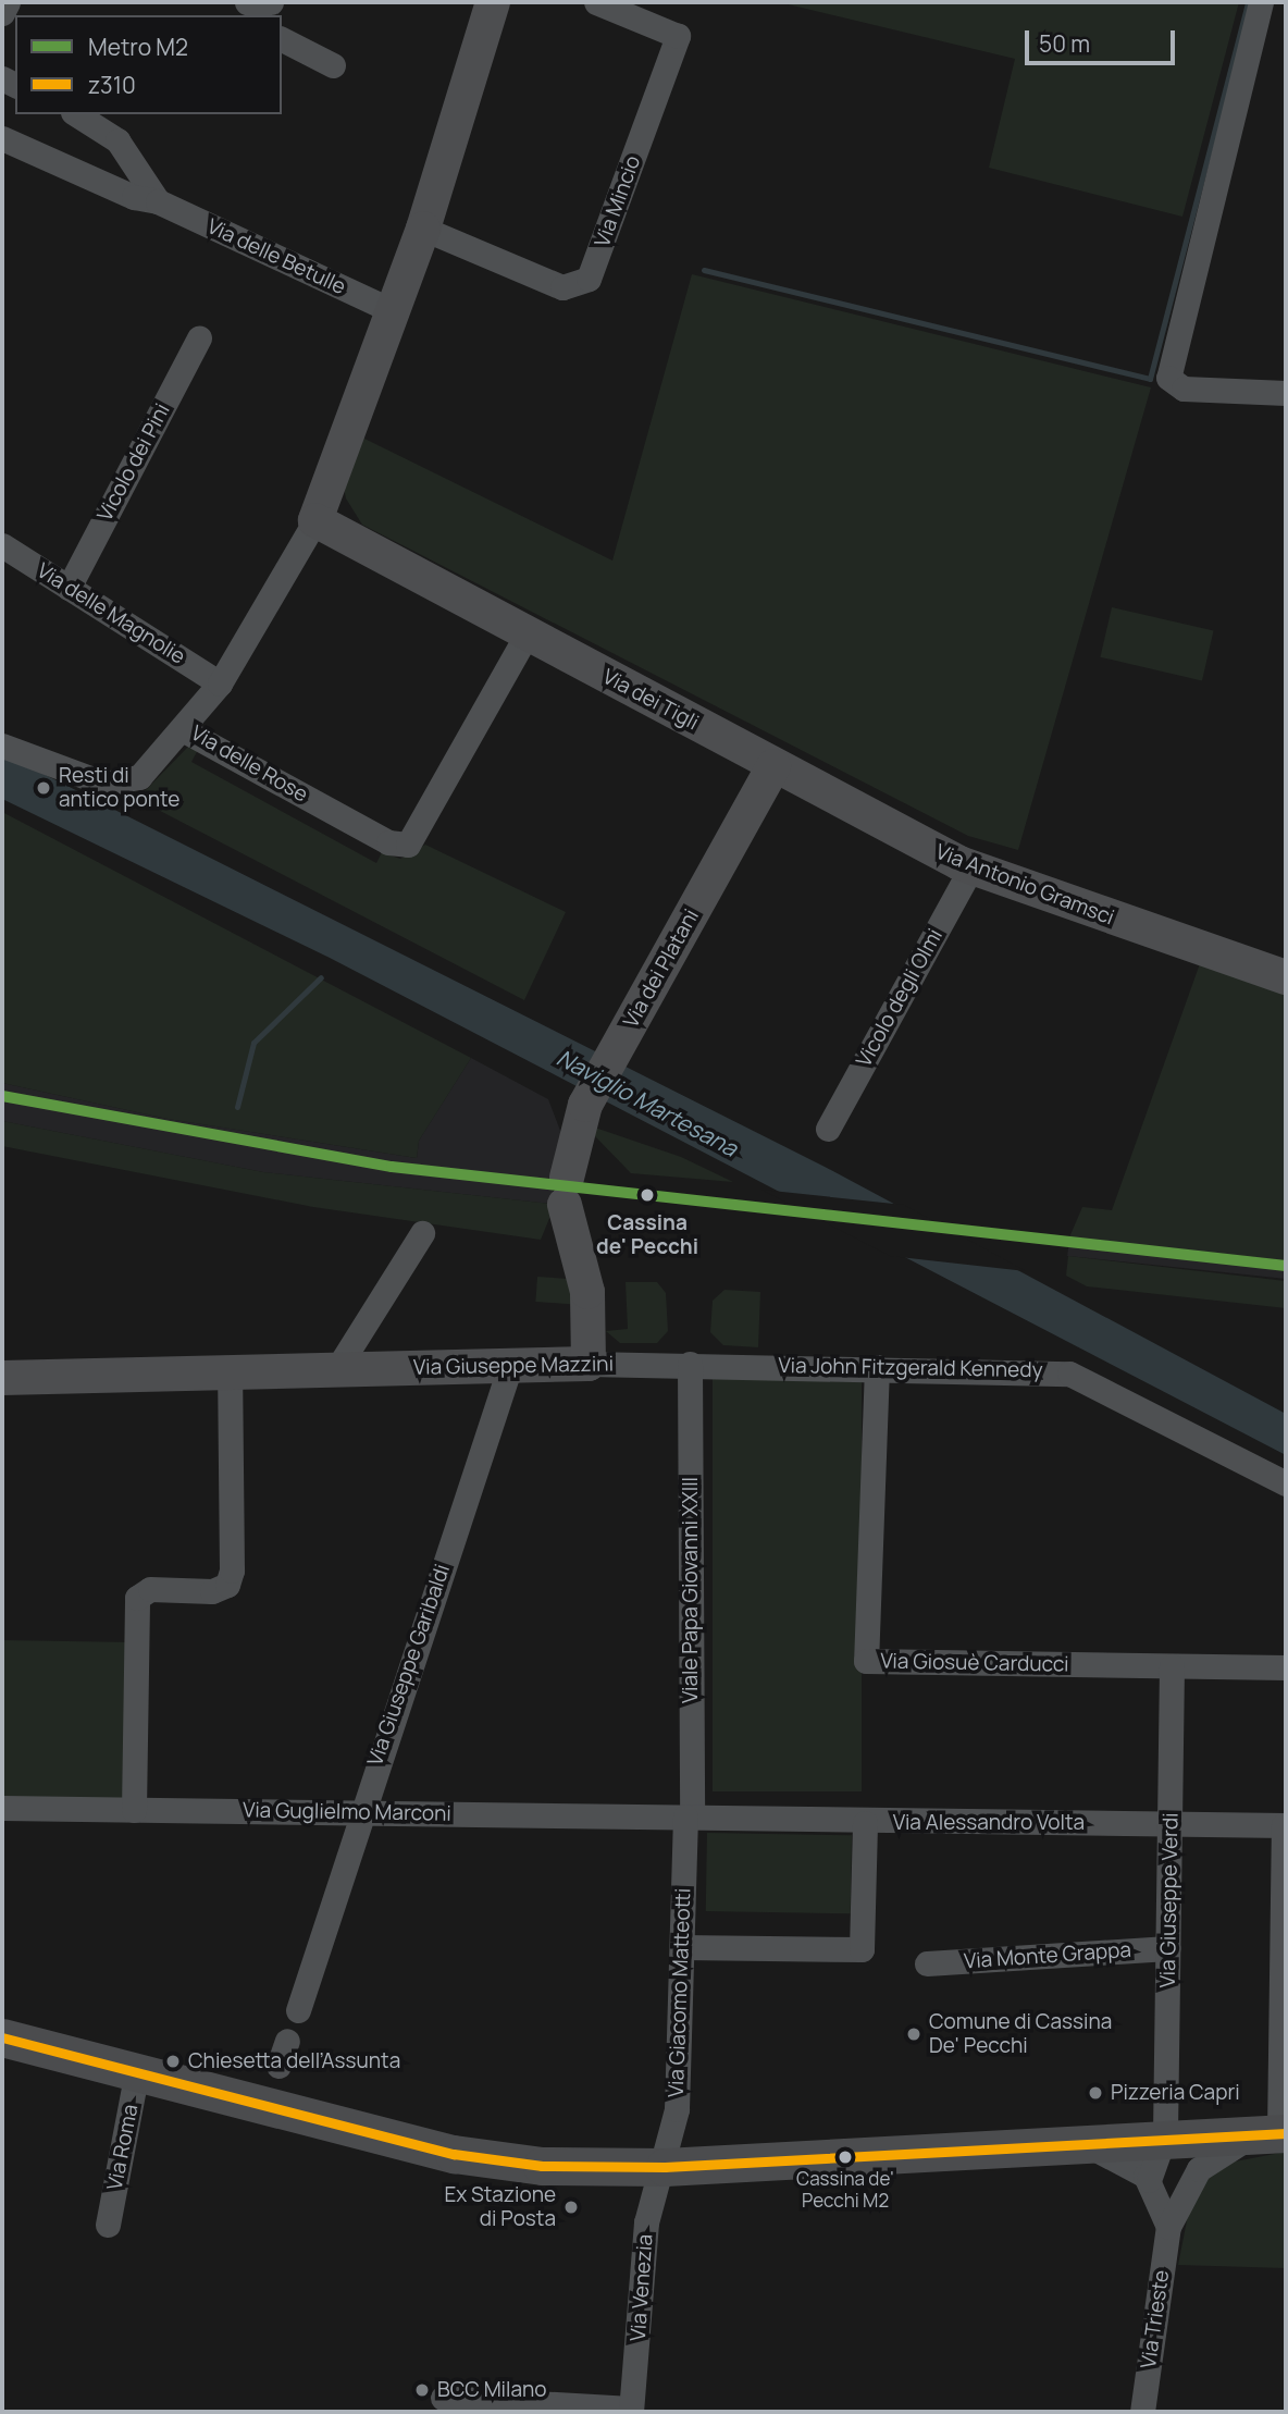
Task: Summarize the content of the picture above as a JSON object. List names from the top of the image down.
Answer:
{
  "streets": {
    "street": [
      "Via Mincio",
      "Via delle Betulle",
      "Vicolo dei Pini",
      "Via delle Magnolie",
      "Via dei Tigli",
      "Via delle Rose",
      "Via Antonio Gramsci",
      "Via dei Platani",
      "Vicolo degli Olmi",
      "Via Giuseppe Mazzini",
      "Via John Fitzgerald Kennedy",
      "Viale Papa Giovanni XXIII",
      "Via Giosuè Carducci",
      "Via Giuseppe Garibaldi",
      "Via Guglielmo Marconi",
      "Via Alessandro Volta",
      "Via Giuseppe Verdi",
      "Via Monte Grappa",
      "Via Giacomo Matteotti",
      "Via Roma",
      "Via Venezia",
      "Via Trieste"
    ]
  },
  "crossings": [
    ["Vicolo dei Pini", "Via delle Magnolie"],
    ["Via delle Magnolie", "Via delle Rose"],
    ["Via dei Tigli", "Via delle Rose"],
    ["Via dei Tigli", "Via Antonio Gramsci"],
    ["Via dei Tigli", "Via dei Platani"],
    ["Via Antonio Gramsci", "Via dei Platani"],
    ["Via Antonio Gramsci", "Vicolo degli Olmi"],
    ["Via dei Platani", "Via Giuseppe Mazzini"],
    ["Via Giuseppe Mazzini", "Via John Fitzgerald Kennedy"],
    ["Via Giuseppe Mazzini", "Viale Papa Giovanni XXIII"],
    ["Via Giuseppe Mazzini", "Via Giuseppe Garibaldi"],
    ["Via John Fitzgerald Kennedy", "Viale Papa Giovanni XXIII"],
    ["Via John Fitzgerald Kennedy", "Via Giosuè Carducci"],
    ["Viale Papa Giovanni XXIII", "Via Guglielmo Marconi"],
    ["Viale Papa Giovanni XXIII", "Via Alessandro Volta"],
    ["Viale Papa Giovanni XXIII", "Via Giacomo Matteotti"],
    ["Via Giosuè Carducci", "Via Giuseppe Verdi"],
    ["Via Giuseppe Garibaldi", "Via Guglielmo Marconi"],
    ["Via Guglielmo Marconi", "Via Alessandro Volta"],
    ["Via Guglielmo Marconi", "Via Giacomo Matteotti"],
    ["Via Alessandro Volta", "Via Giuseppe Verdi"],
    ["Via Alessandro Volta", "Via Giacomo Matteotti"],
    ["Via Giuseppe Verdi", "Via Monte Grappa"],
    ["Via Giacomo Matteotti", "Via Venezia"]
  ],
  "water": ["Naviglio Martesana"],
  "places": [
    "Resti di antico ponte",
    "Cassina de' Pecchi",
    "Comune di Cassina De' Pecchi",
    "Chiesetta dell’Assunta",
    "Pizzeria Capri",
    "Cassina de' Pecchi M2",
    "Ex Stazione di Posta",
    "BCC Milano"
  ],
  "lines": ["metro line M2", "transit line z310"],
  "legend": ["Metro M2", "z310"],
  "scale_bar": "50 m"
}
